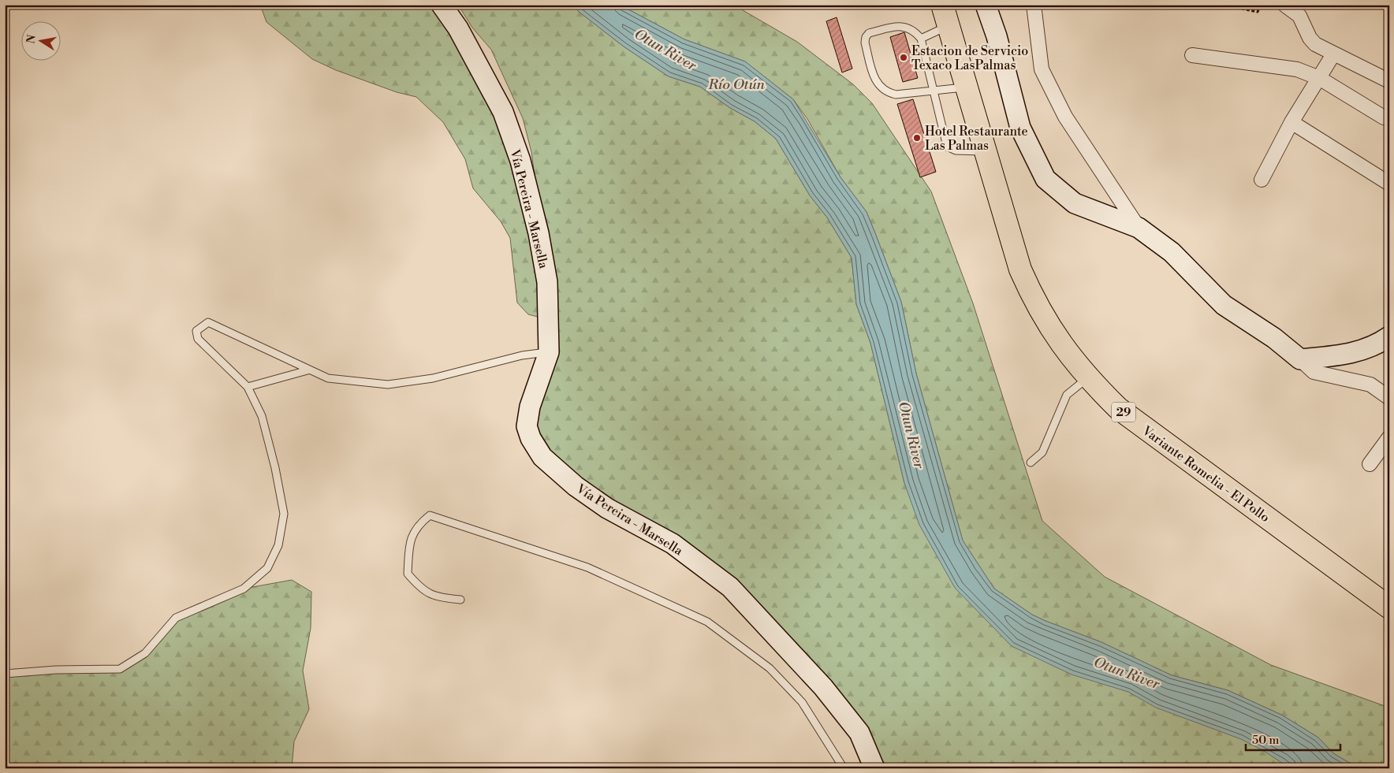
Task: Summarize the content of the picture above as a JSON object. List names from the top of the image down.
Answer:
{
  "streets": {
    "highway": ["29", "Variante Romelia - El Pollo"],
    "main road": ["Vía Pereira - Marsella"]
  },
  "water": ["Otun River", "Río Otún"],
  "places": ["Estacion de Servicio Texaco LasPalmas", "Hotel Restaurante Las Palmas"],
  "scale_bar": "50 m",
  "north": "left"
}
